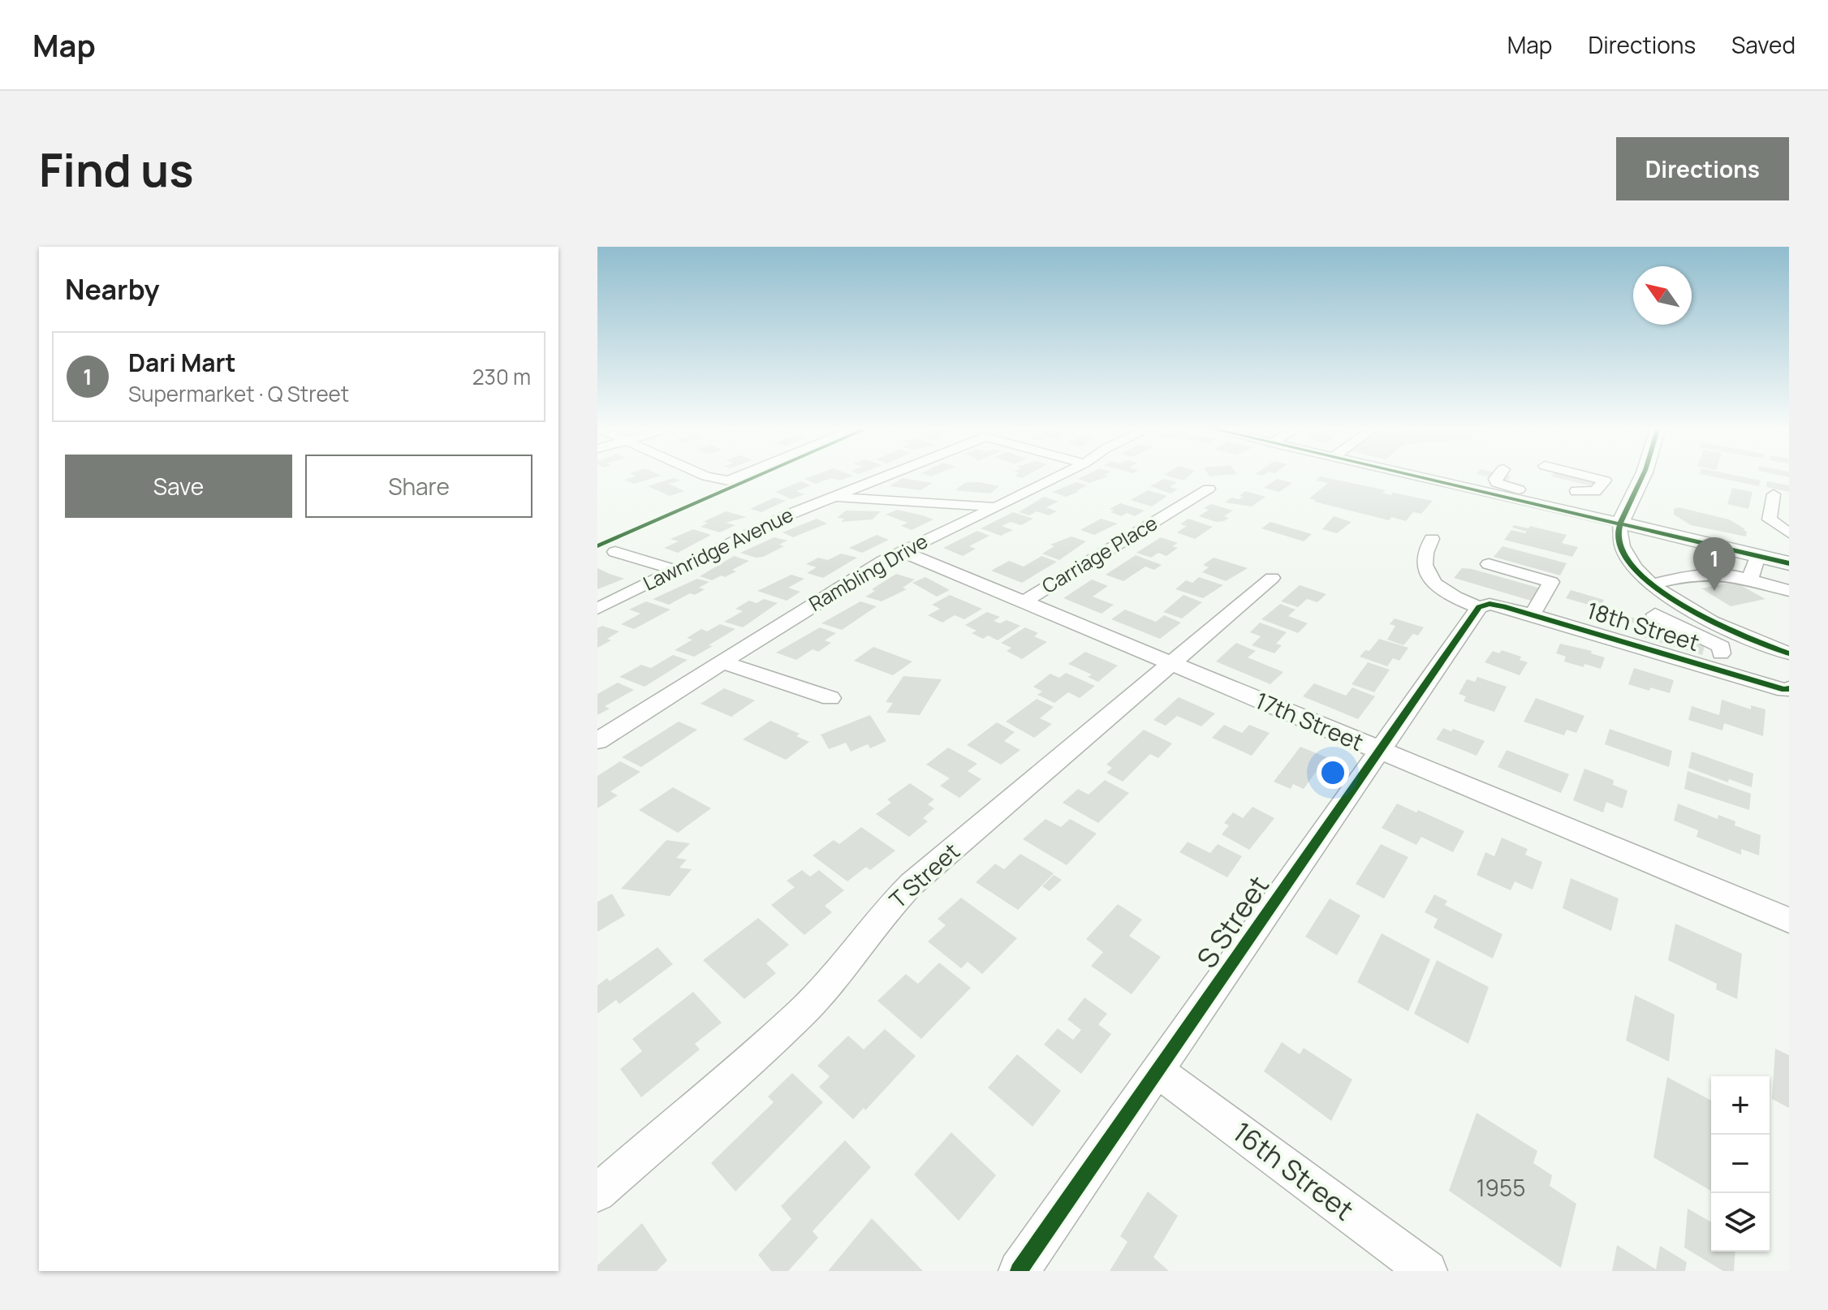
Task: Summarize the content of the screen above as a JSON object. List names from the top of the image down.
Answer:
{
  "streets": {
    "street": [
      "Lawnridge Avenue",
      "Carriage Place",
      "Rambling Drive",
      "18th Street",
      "17th Street",
      "T Street",
      "S Street",
      "16th Street"
    ]
  },
  "crossings": [
    ["Carriage Place", "17th Street"],
    ["Rambling Drive", "17th Street"],
    ["18th Street", "S Street"],
    ["17th Street", "T Street"],
    ["17th Street", "S Street"],
    ["S Street", "16th Street"]
  ],
  "house_numbers": ["1955"],
  "north": "top left",
  "page": {
    "header": "Map",
    "nav": ["Map", "Directions", "Saved"],
    "buttons": [
      "Directions",
      ["Save", "Share"]
    ],
    "title": "Find us",
    "heading": "Nearby",
    "list": [
      {
        "mark": "1",
        "name": "Dari Mart",
        "note": "Supermarket · Q Street",
        "value": "230 m"
      }
    ],
    "pins": "1",
    "map_buttons": ["+", "−"]
  }
}
